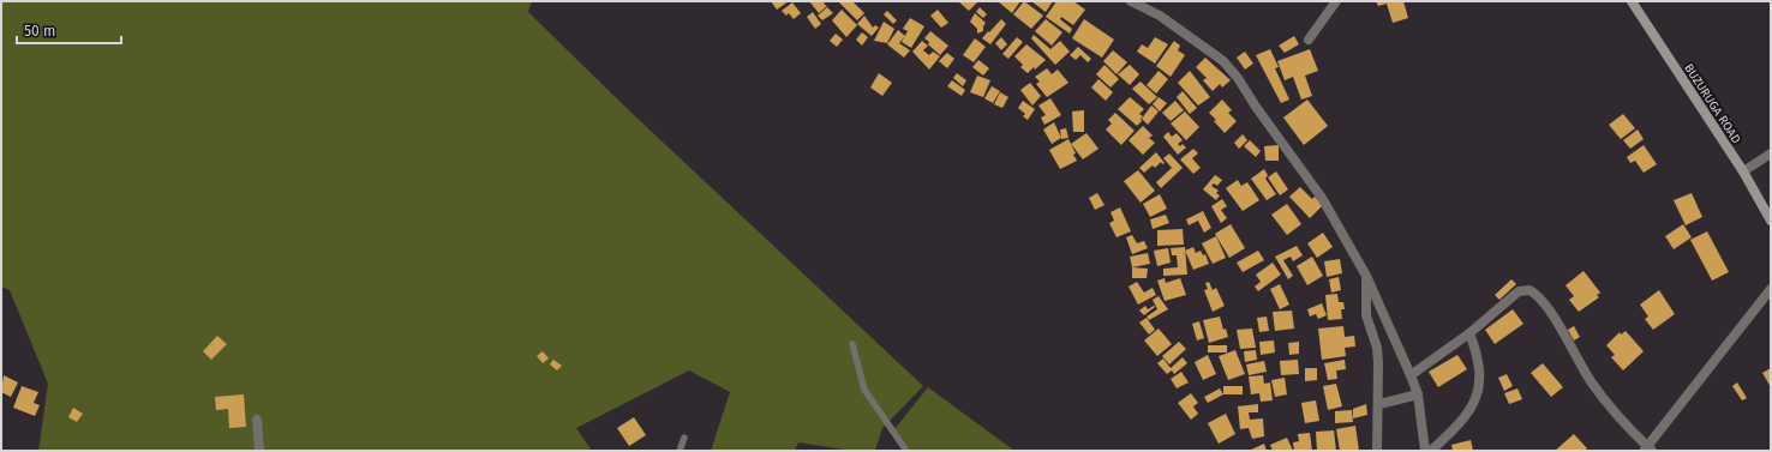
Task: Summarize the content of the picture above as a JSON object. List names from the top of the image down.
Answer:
{
  "streets": {
    "main road": ["BUZURUGA ROAD"]
  },
  "scale_bar": "50 m"
}
